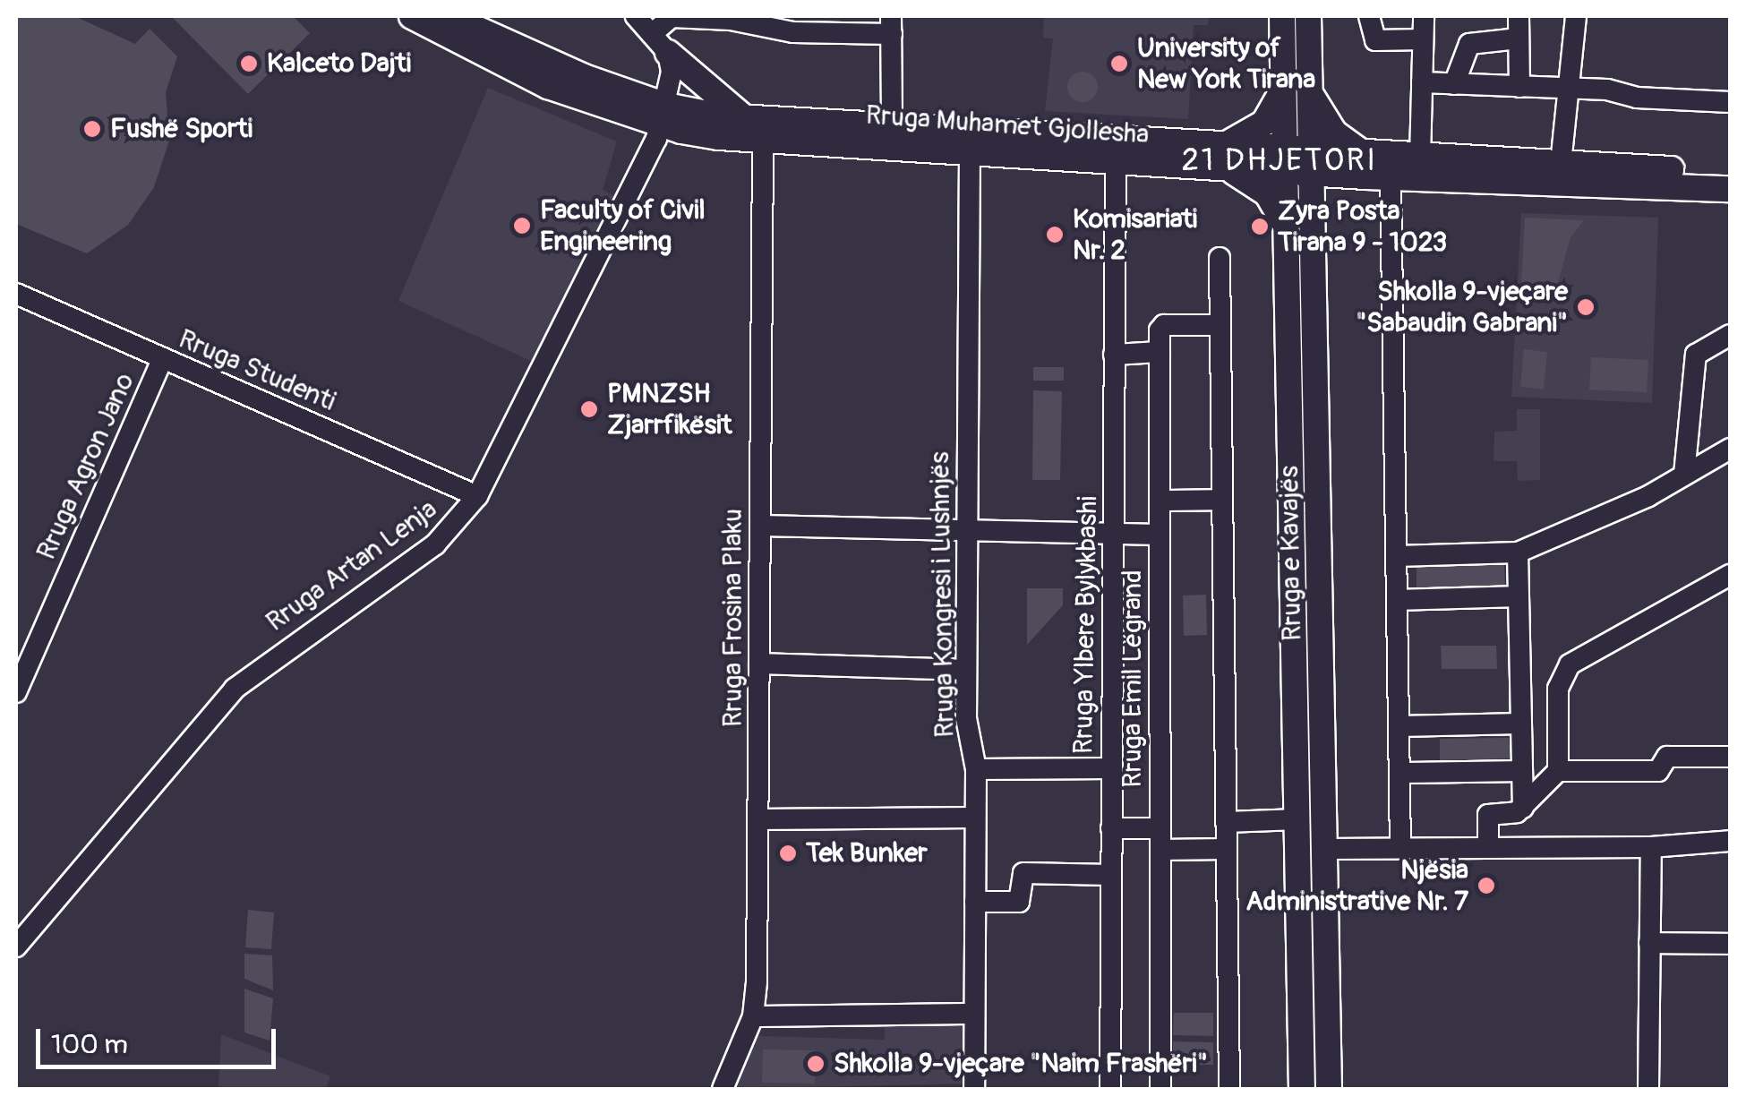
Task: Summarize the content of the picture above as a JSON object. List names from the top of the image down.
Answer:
{
  "streets": {
    "main road": ["Rruga Muhamet Gjollesha", "Rruga e Kavajës"],
    "street": [
      "Rruga Studenti",
      "Rruga Agron Jano",
      "Rruga Artan Lenja",
      "Rruga Kongresi i Lushnjës",
      "Rruga Frosina Plaku",
      "Rruga Ylbere Bylykbashi",
      "Rruga Emil Lëgrand"
    ]
  },
  "crossings": [
    ["Rruga Muhamet Gjollesha", "Rruga e Kavajës"],
    ["Rruga Muhamet Gjollesha", "Rruga Artan Lenja"],
    ["Rruga Muhamet Gjollesha", "Rruga Kongresi i Lushnjës"],
    ["Rruga Muhamet Gjollesha", "Rruga Frosina Plaku"],
    ["Rruga Muhamet Gjollesha", "Rruga Ylbere Bylykbashi"],
    ["Rruga Studenti", "Rruga Agron Jano"],
    ["Rruga Studenti", "Rruga Artan Lenja"]
  ],
  "districts": ["21 DHJETORI"],
  "places": [
    "Kalceto Dajti",
    "University of New York Tirana",
    "Fushë Sporti",
    "Faculty of Civil Engineering",
    "Zyra Posta Tirana 9 - 1023",
    "Komisariati Nr. 2",
    "Shkolla 9-vjeçare \"Sabaudin Gabrani\"",
    "PMNZSH Zjarrfikësit",
    "Tek Bunker",
    "Njësia Administrative Nr. 7",
    "Shkolla 9-vjeçare \"Naim Frashëri\""
  ],
  "scale_bar": "100 m"
}
